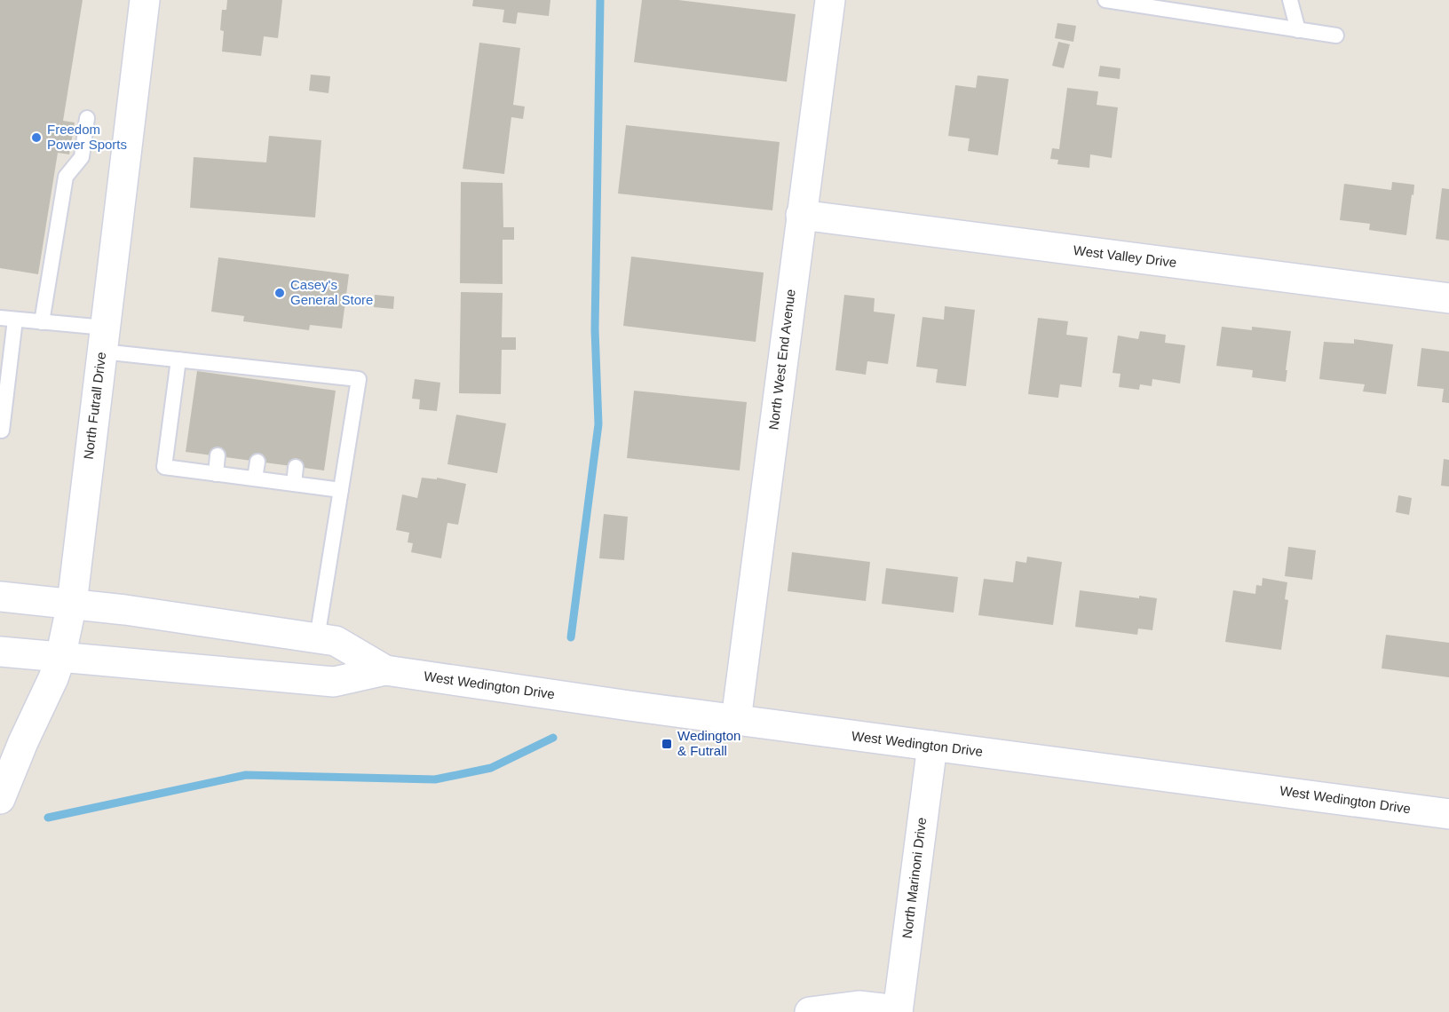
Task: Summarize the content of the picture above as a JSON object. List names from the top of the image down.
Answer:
{
  "streets": {
    "street": [
      "West Valley Drive",
      "North West End Avenue",
      "North Futrall Drive",
      "West Wedington Drive",
      "North Marinoni Drive"
    ]
  },
  "crossings": [
    ["West Valley Drive", "North West End Avenue"],
    ["North West End Avenue", "West Wedington Drive"],
    ["North Futrall Drive", "West Wedington Drive"],
    ["West Wedington Drive", "North Marinoni Drive"]
  ],
  "places": {
    "other": ["Freedom Power Sports", "Casey's General Store"],
    "transit": ["Wedington & Futrall"]
  }
}
